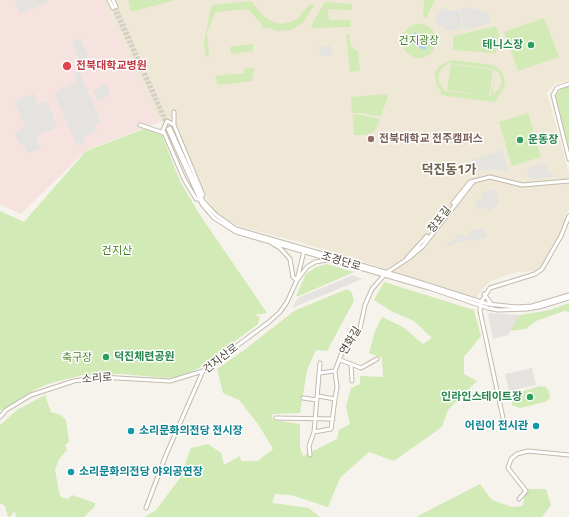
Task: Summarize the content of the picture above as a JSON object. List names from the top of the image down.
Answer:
{
  "streets": {
    "street": [
      "창포길",
      "조경단로",
      "연화길",
      "건지산로",
      "소리로"
    ]
  },
  "crossings": [
    ["창포길", "조경단로"],
    ["창포길", "연화길"],
    ["조경단로", "연화길"],
    ["조경단로", "건지산로"],
    ["건지산로", "소리로"]
  ],
  "districts": ["덕진동1가"],
  "parks": ["건지광장", "건지산", "축구장"],
  "places": [
    "테니스장",
    "전북대학교병원",
    "전북대학교 전주캠퍼스",
    "운동장",
    "덕진체련공원",
    "인라인스테이트장",
    "어린이 전시관",
    "소리문화의전당 전시장",
    "소리문화의전당 야외공연장"
  ]
}
